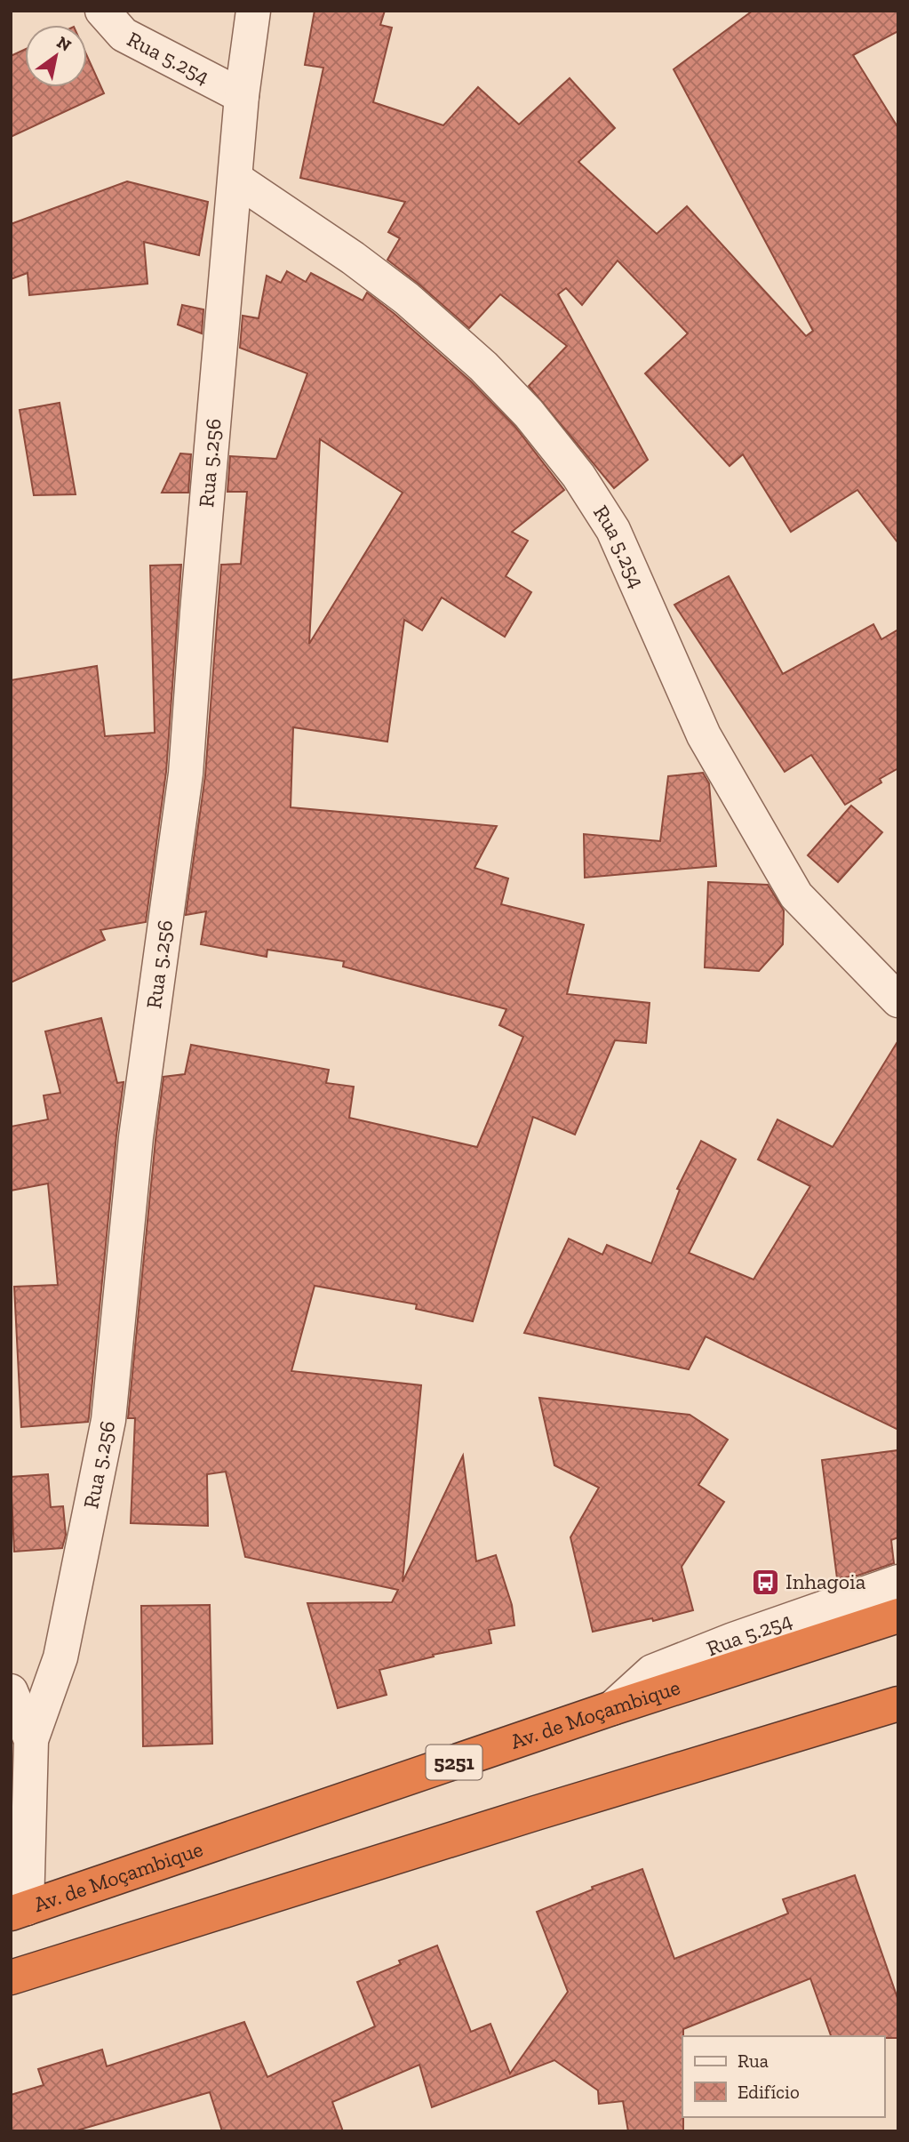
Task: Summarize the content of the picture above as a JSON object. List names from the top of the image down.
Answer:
{
  "streets": {
    "highway": ["Av. de Moçambique", "5251"],
    "street": ["Rua 5.254", "Rua 5.256"]
  },
  "crossings": [
    ["Rua 5.254", "Rua 5.256"],
    ["Rua 5.254", "Av. de Moçambique"],
    ["Rua 5.256", "Av. de Moçambique"]
  ],
  "places": {
    "bus stop": ["Inhagoia"]
  },
  "legend": ["Rua", "Edifício"],
  "north": "top right"
}
